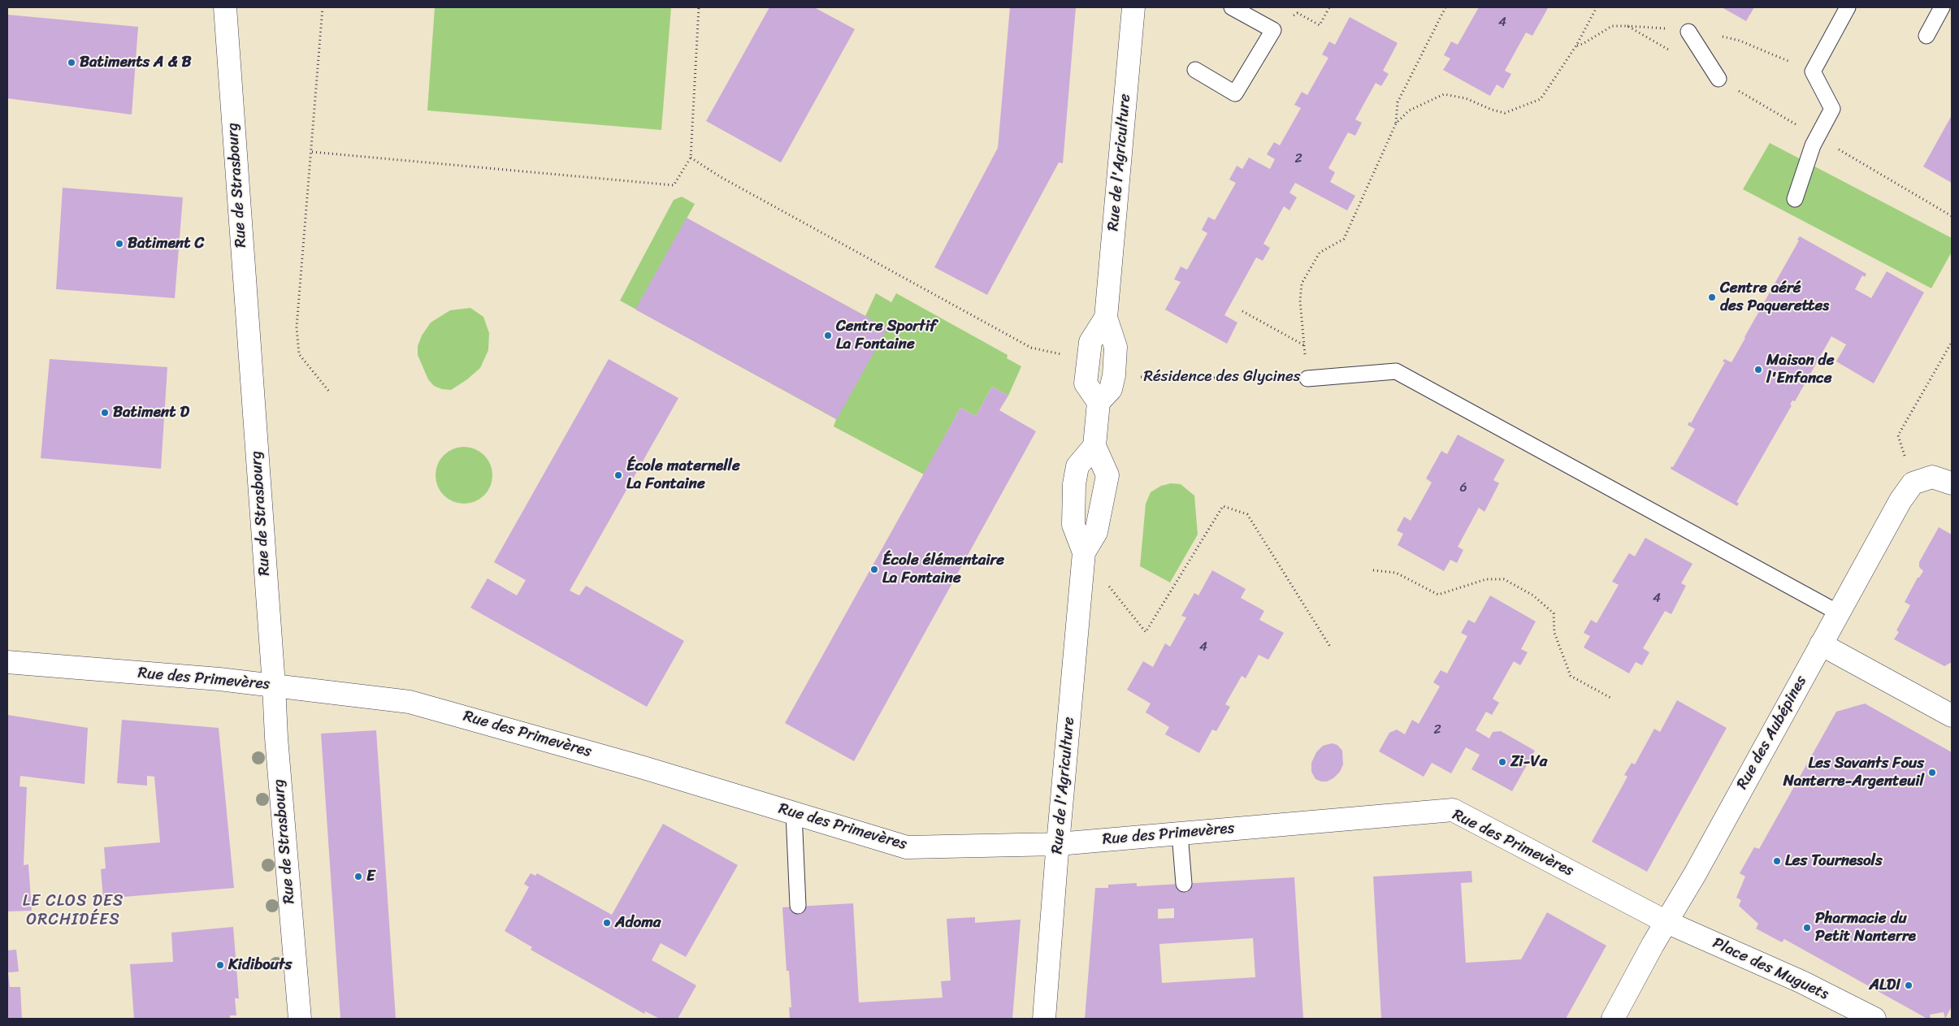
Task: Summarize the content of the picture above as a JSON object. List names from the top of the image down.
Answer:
{
  "streets": {
    "street": [
      "Rue de l'Agriculture",
      "Rue de Strasbourg",
      "Rue des Primevères",
      "Rue des Aubépines",
      "Place des Muguets"
    ],
    "path": ["Résidence des Glycines"]
  },
  "crossings": [
    ["Rue de l'Agriculture", "Rue des Primevères"],
    ["Rue de Strasbourg", "Rue des Primevères"],
    ["Rue des Primevères", "Rue des Aubépines"],
    ["Rue des Primevères", "Place des Muguets"],
    ["Rue des Aubépines", "Place des Muguets"]
  ],
  "districts": ["LE CLOS DES ORCHIDÉES"],
  "places": [
    "Batiments A & B",
    "Batiment C",
    "Centre aéré des Paquerettes",
    "Centre Sportif La Fontaine",
    "Maison de l'Enfance",
    "Batiment D",
    "École maternelle La Fontaine",
    "École élémentaire La Fontaine",
    "Zi-Va",
    "Les Savants Fous Nanterre-Argenteuil",
    "Les Tournesols",
    "E",
    "Adoma",
    "Pharmacie du Petit Nanterre",
    "Kidibouts",
    "ALDI"
  ],
  "house_numbers": [
    "4",
    "2",
    "6",
    "4",
    "4",
    "2"
  ]
}
